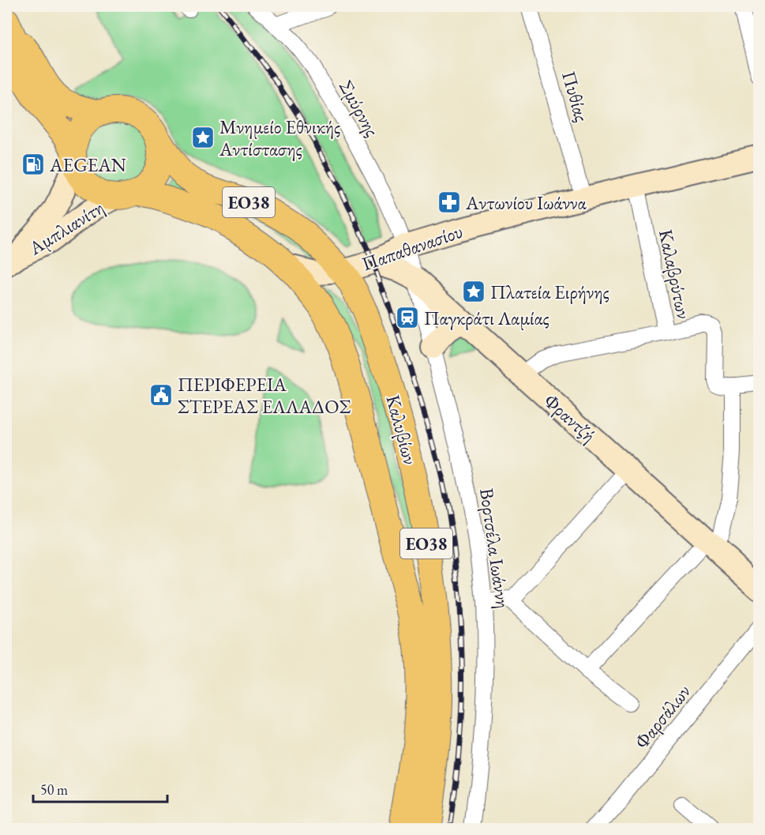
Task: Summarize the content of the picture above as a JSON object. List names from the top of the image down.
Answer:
{
  "streets": {
    "main road": [
      "ΕΟ38",
      "Αμπλιανίτη",
      "Παπαθανασίου",
      "Φραντζή",
      "Καλυβίων"
    ],
    "street": [
      "Πυθίας",
      "Σμύρνης",
      "Καλαβρύτων",
      "Βορτσέλα Ιωάννη",
      "Φαρσάλων"
    ]
  },
  "crossings": [
    ["Πυθίας", "Παπαθανασίου"],
    ["Σμύρνης", "Παπαθανασίου"],
    ["Σμύρνης", "Φραντζή"],
    ["Σμύρνης", "Βορτσέλα Ιωάννη"],
    ["ΕΟ38", "Αμπλιανίτη"],
    ["ΕΟ38", "Καλυβίων"],
    ["Αμπλιανίτη", "Καλυβίων"],
    ["Παπαθανασίου", "Καλαβρύτων"],
    ["Παπαθανασίου", "Φραντζή"],
    ["Παπαθανασίου", "Καλυβίων"],
    ["Καλαβρύτων", "Φραντζή"],
    ["Φραντζή", "Βορτσέλα Ιωάννη"]
  ],
  "places": {
    "place": ["Μνημείο Εθνικής Αντίστασης", "Πλατεία Ειρήνης"],
    "fuel station": ["AEGEAN"],
    "pharmacy": ["Αντωνίου Ιωάννα"],
    "station": ["Παγκράτι Λαμίας"],
    "public building": ["ΠΕΡΙΦΕΡΕΙΑ ΣΤΕΡΕΑΣ ΕΛΛΑΔΟΣ"]
  },
  "scale_bar": "50 m"
}
